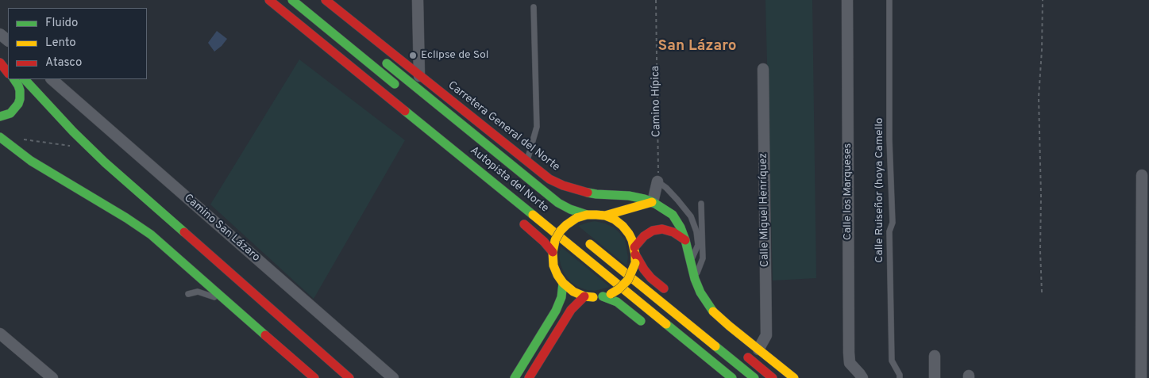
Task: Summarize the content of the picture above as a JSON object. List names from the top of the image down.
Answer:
{
  "streets": {
    "main road": ["Carretera General del Norte", "Autopista del Norte"],
    "street": ["Calle los Marqueses", "Calle Miguel Henríquez", "Camino San Lázaro"],
    "lane": ["Calle Ruiseñor (hoya Camello"],
    "path": ["Camino Hípica"]
  },
  "crossings": [
    ["Carretera General del Norte", "Calle Miguel Henríquez"]
  ],
  "districts": ["San Lázaro"],
  "places": ["Eclipse de Sol"],
  "legend": ["Fluido", "Lento", "Atasco"]
}
